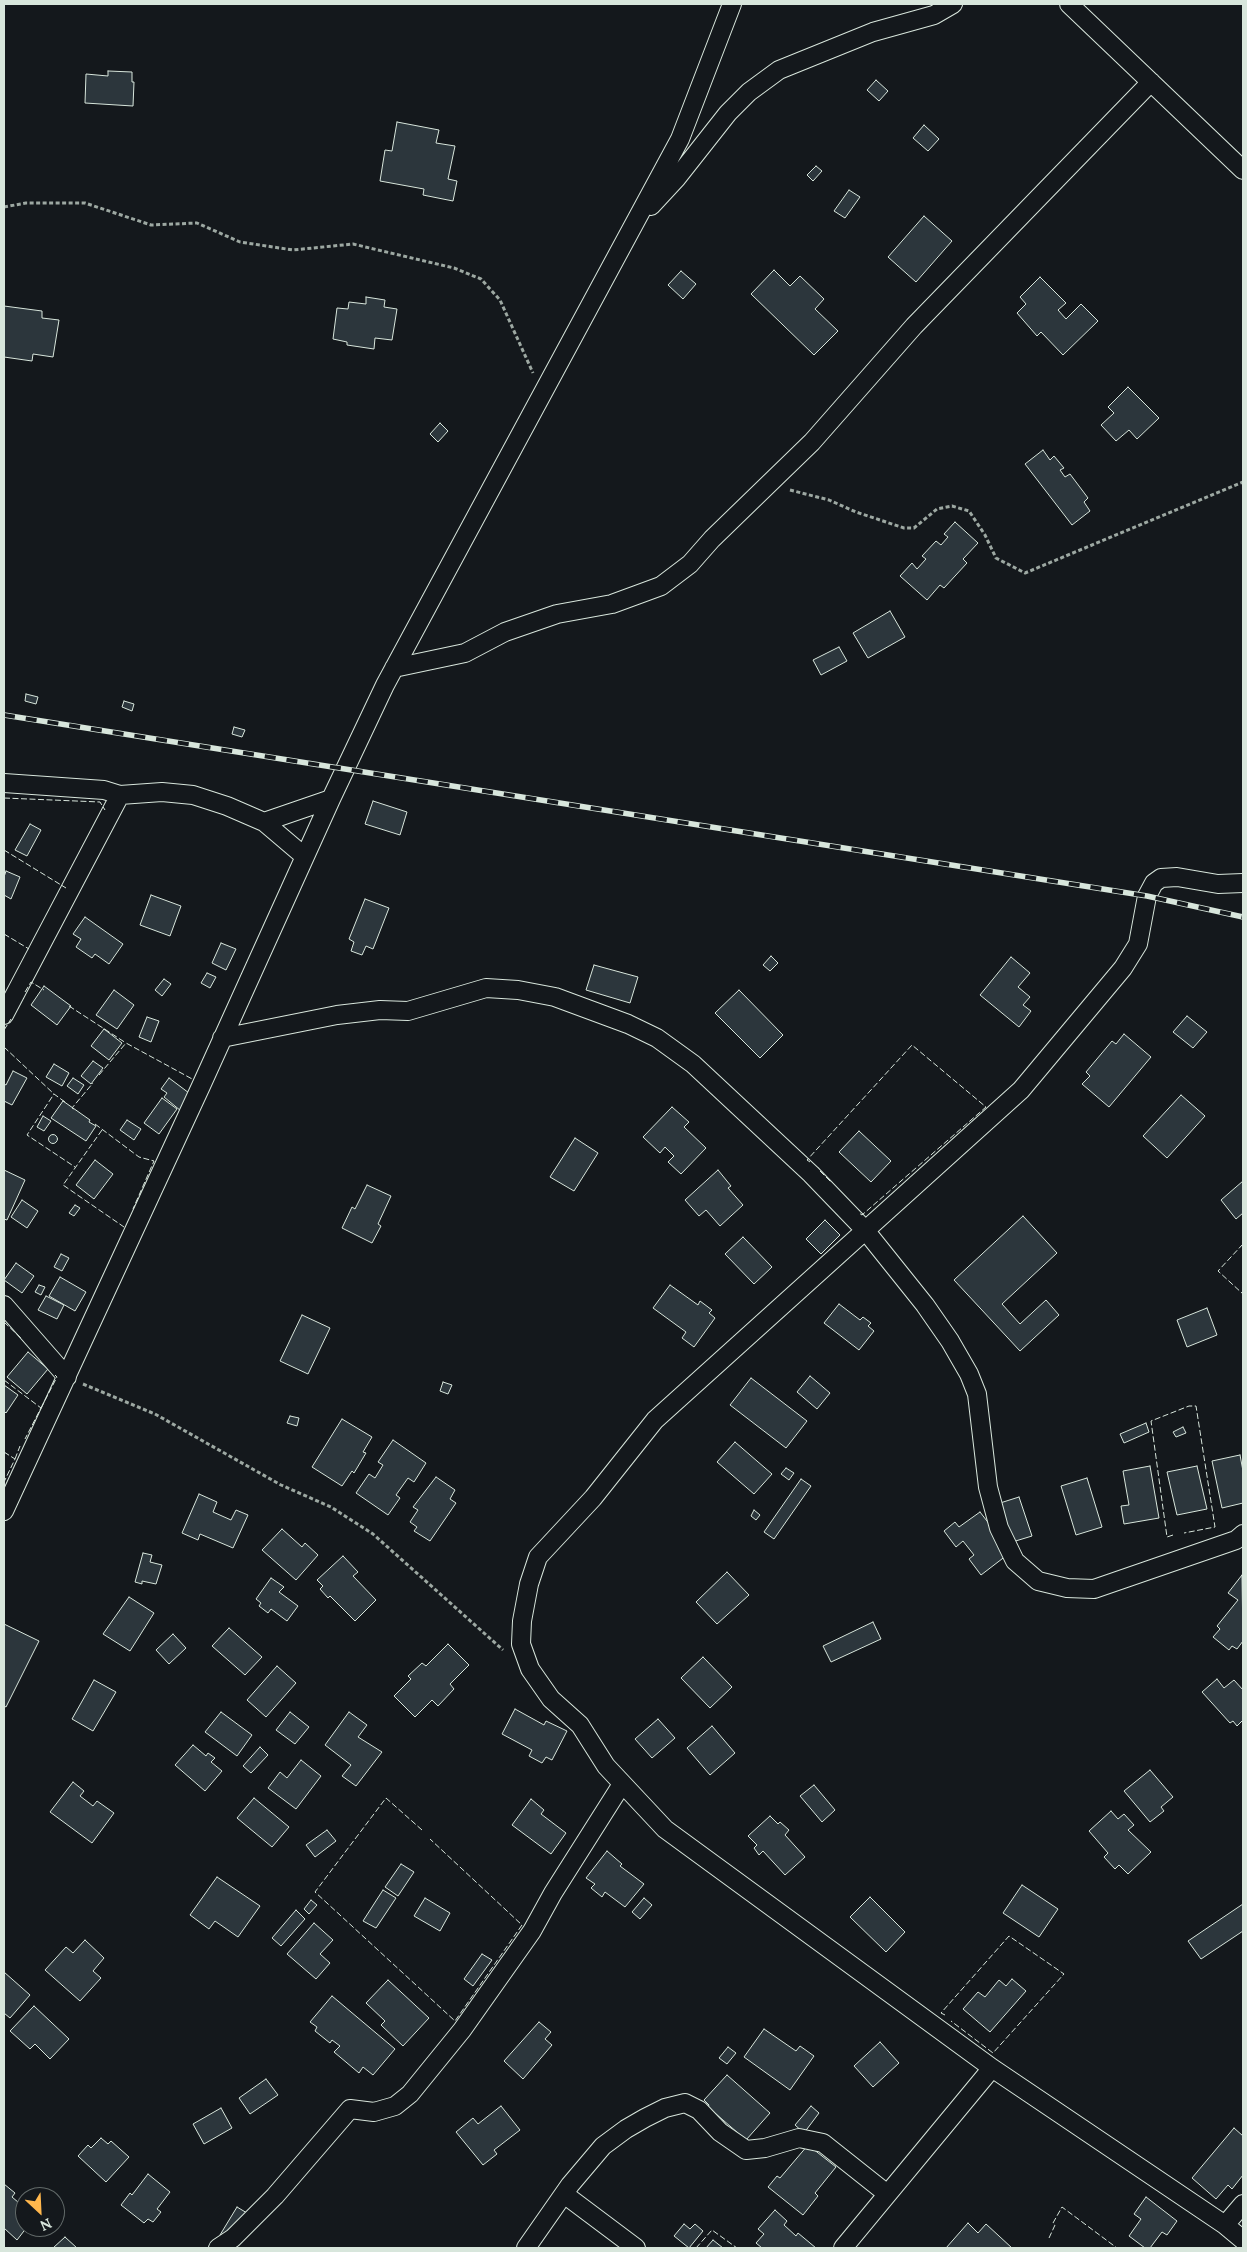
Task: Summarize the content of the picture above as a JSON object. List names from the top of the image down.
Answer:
{
  "north": "bottom right"
}
